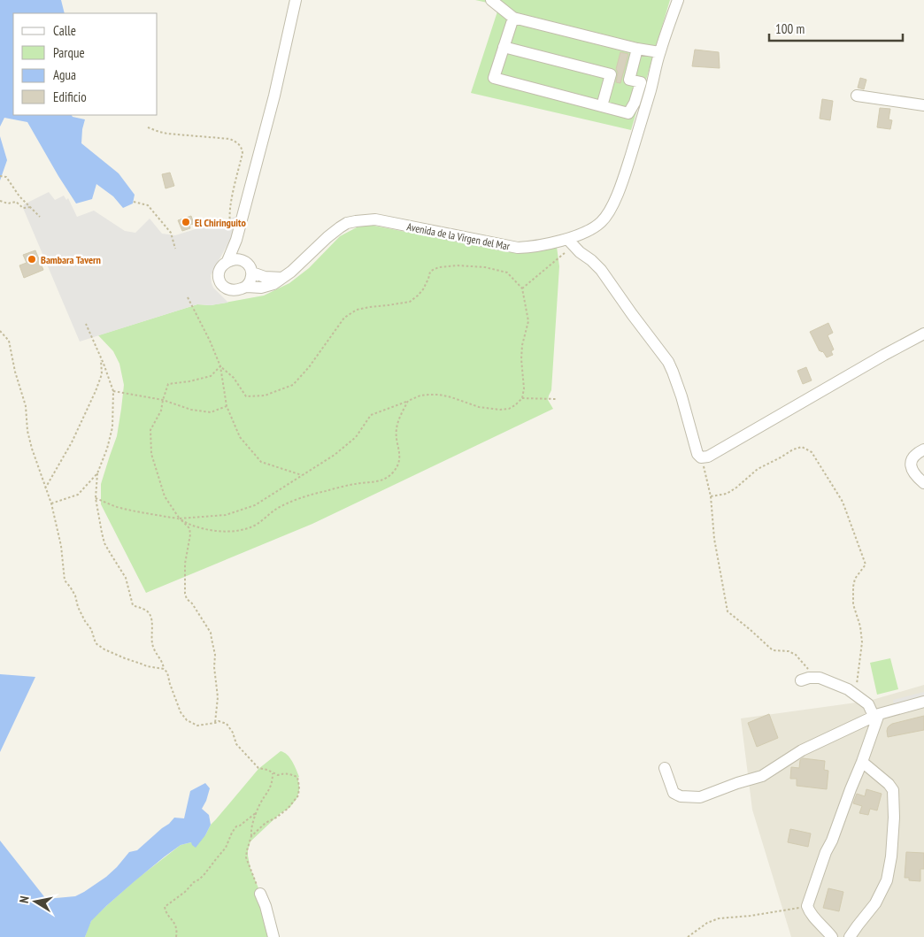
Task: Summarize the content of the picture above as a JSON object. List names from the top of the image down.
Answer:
{
  "streets": {
    "street": ["Avenida de la Virgen del Mar"]
  },
  "places": ["El Chiringuito", "Bambara Tavern"],
  "legend": [
    "Calle",
    "Parque",
    "Agua",
    "Edificio"
  ],
  "scale_bar": "100 m",
  "north": "left"
}
